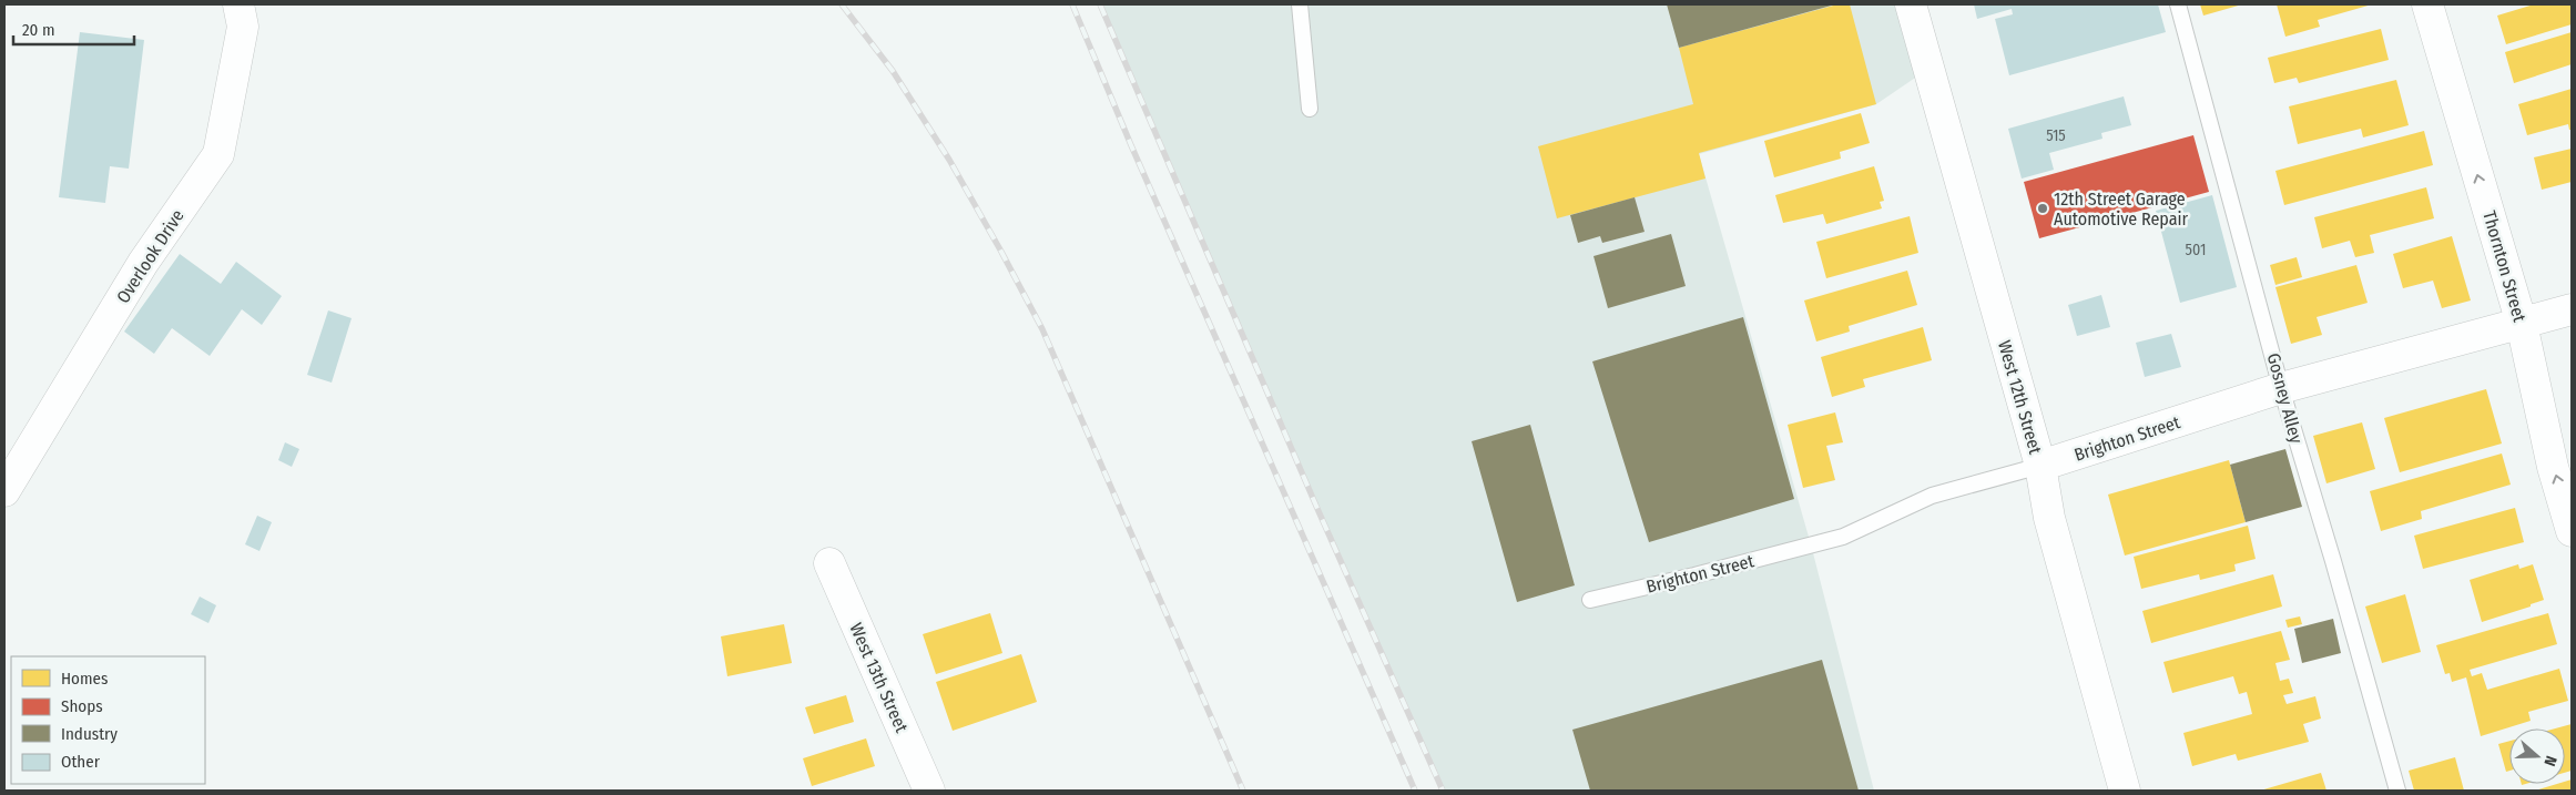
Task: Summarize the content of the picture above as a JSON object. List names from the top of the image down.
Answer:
{
  "streets": {
    "street": [
      "Overlook Drive",
      "Thornton Street",
      "West 12th Street",
      "Brighton Street",
      "West 13th Street"
    ],
    "lane": ["Gosney Alley"]
  },
  "crossings": [
    ["Thornton Street", "Brighton Street"],
    ["West 12th Street", "Brighton Street"],
    ["Gosney Alley", "Brighton Street"]
  ],
  "one_way": ["Thornton Street"],
  "places": ["12th Street Garage Automotive Repair"],
  "house_numbers": ["515", "501"],
  "legend": [
    "Homes",
    "Shops",
    "Industry",
    "Other"
  ],
  "scale_bar": "20 m",
  "north": "right"
}
